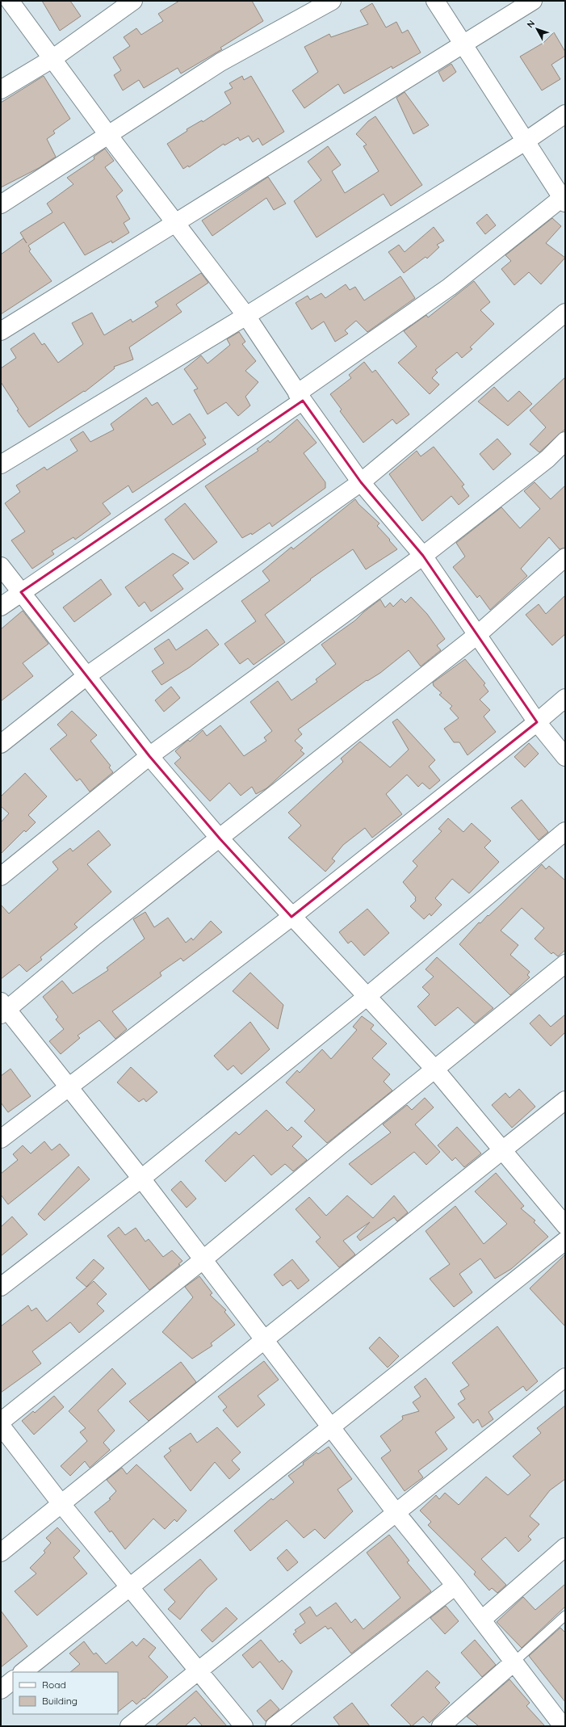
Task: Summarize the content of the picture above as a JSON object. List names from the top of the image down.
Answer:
{
  "legend": ["Road", "Building"],
  "north": "top left"
}
